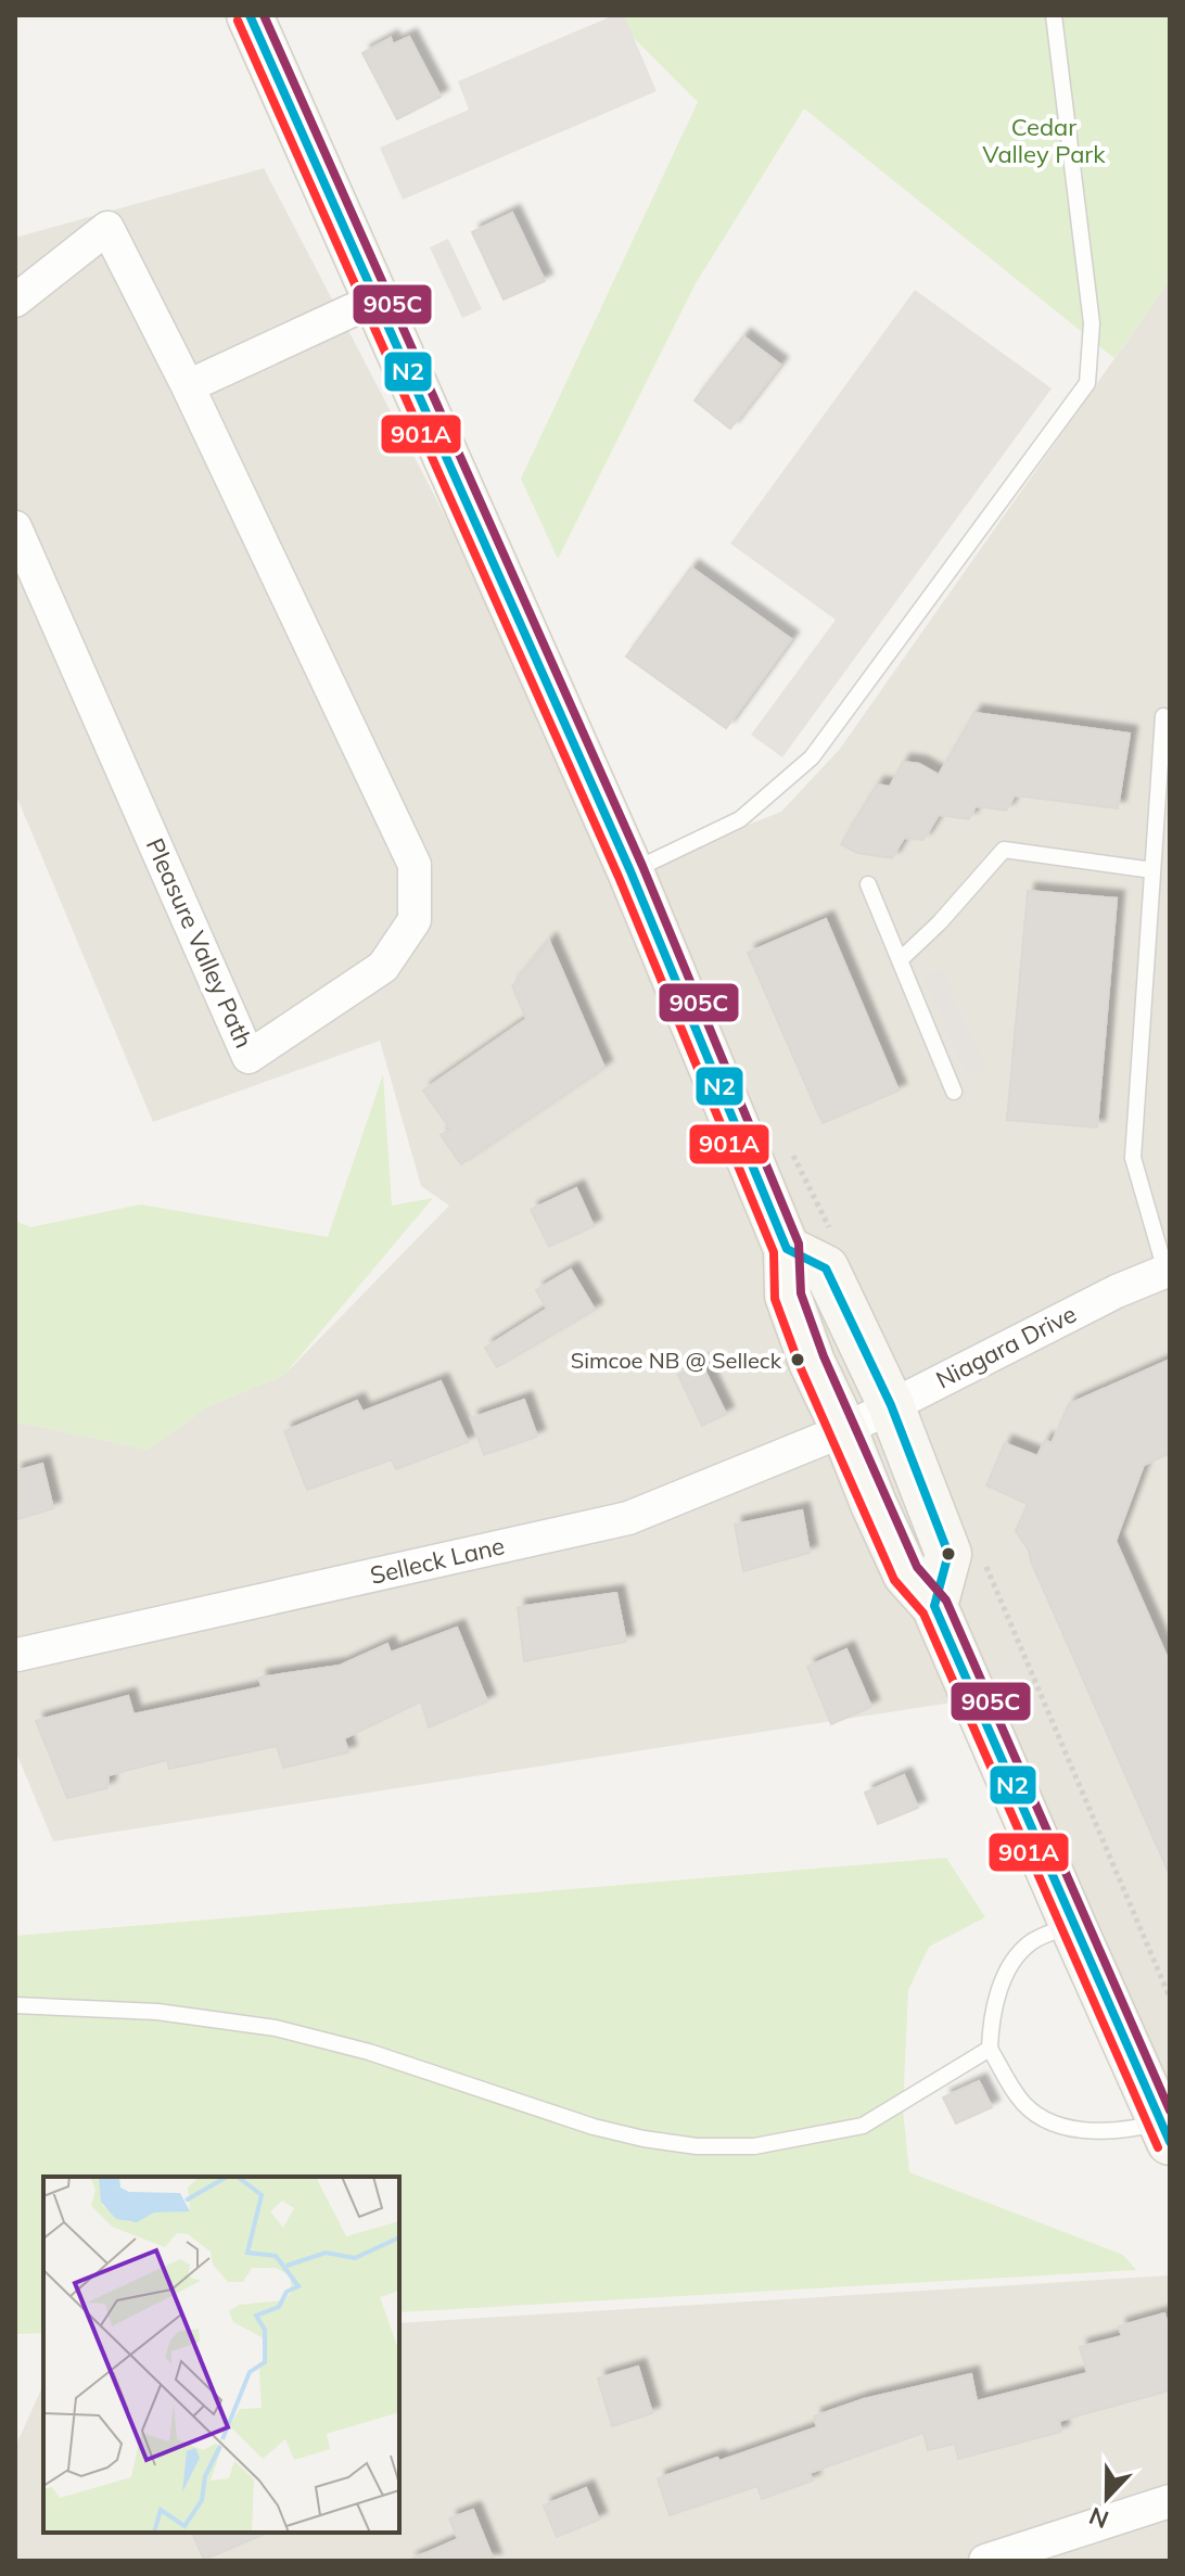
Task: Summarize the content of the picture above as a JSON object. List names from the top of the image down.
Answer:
{
  "streets": {
    "street": ["Pleasure Valley Path", "Niagara Drive", "Selleck Lane"]
  },
  "crossings": [
    ["Niagara Drive", "Selleck Lane"]
  ],
  "parks": ["Cedar Valley Park"],
  "places": ["Simcoe NB @ Selleck"],
  "lines": ["transit line N2", "transit line 905C", "transit line 901A"],
  "north": "bottom"
}
